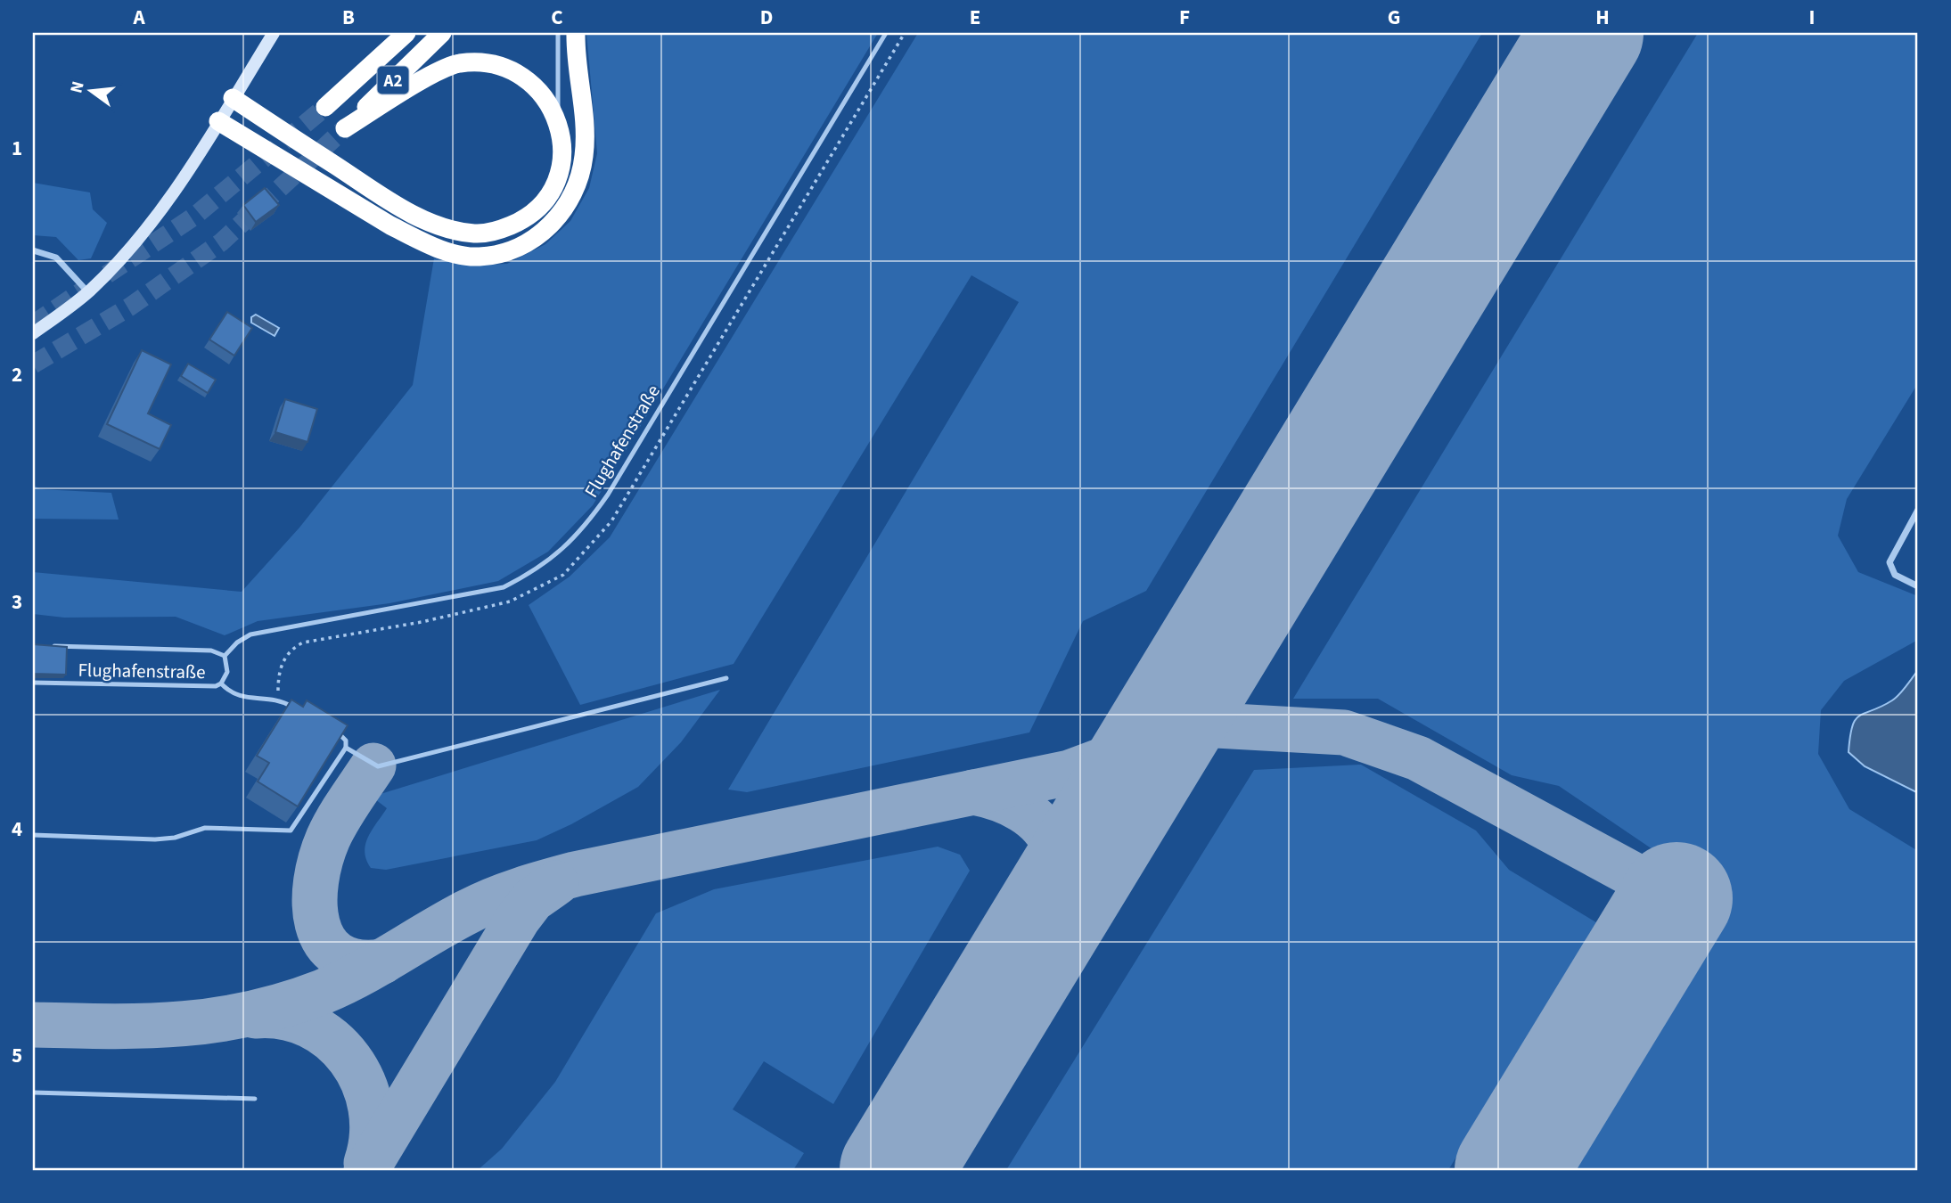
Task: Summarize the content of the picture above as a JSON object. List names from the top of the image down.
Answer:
{
  "streets": {
    "highway": ["A2"],
    "lane": ["Flughafenstraße"]
  },
  "north": "left",
  "grid": {
    "columns": [
      "A",
      "B",
      "C",
      "D",
      "E",
      "F",
      "G",
      "H",
      "I"
    ],
    "rows": [
      "1",
      "2",
      "3",
      "4",
      "5"
    ]
  }
}
